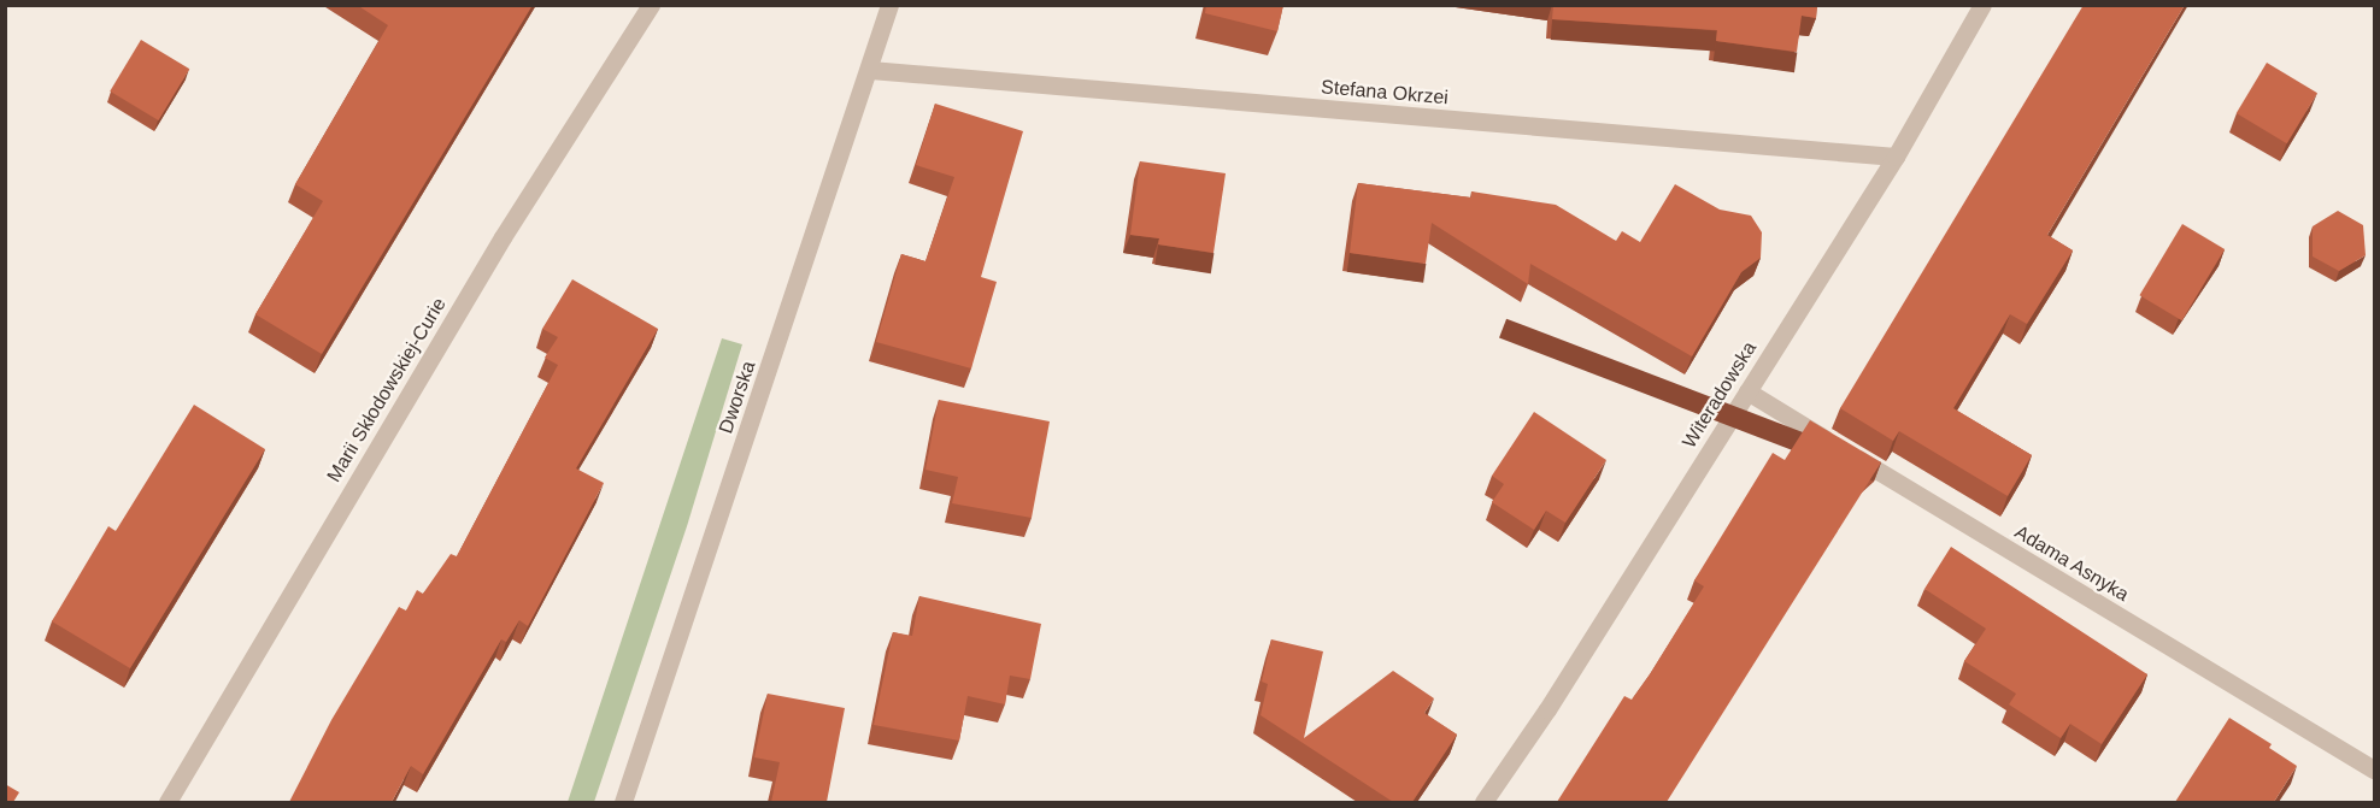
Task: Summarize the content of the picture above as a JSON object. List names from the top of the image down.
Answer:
{
  "streets": {
    "street": [
      "Stefana Okrzei",
      "Marii Skłodowskiej-Curie",
      "Witeradowska",
      "Dworska",
      "Adama Asnyka"
    ]
  },
  "crossings": [
    ["Stefana Okrzei", "Witeradowska"],
    ["Stefana Okrzei", "Dworska"],
    ["Witeradowska", "Adama Asnyka"]
  ]
}
